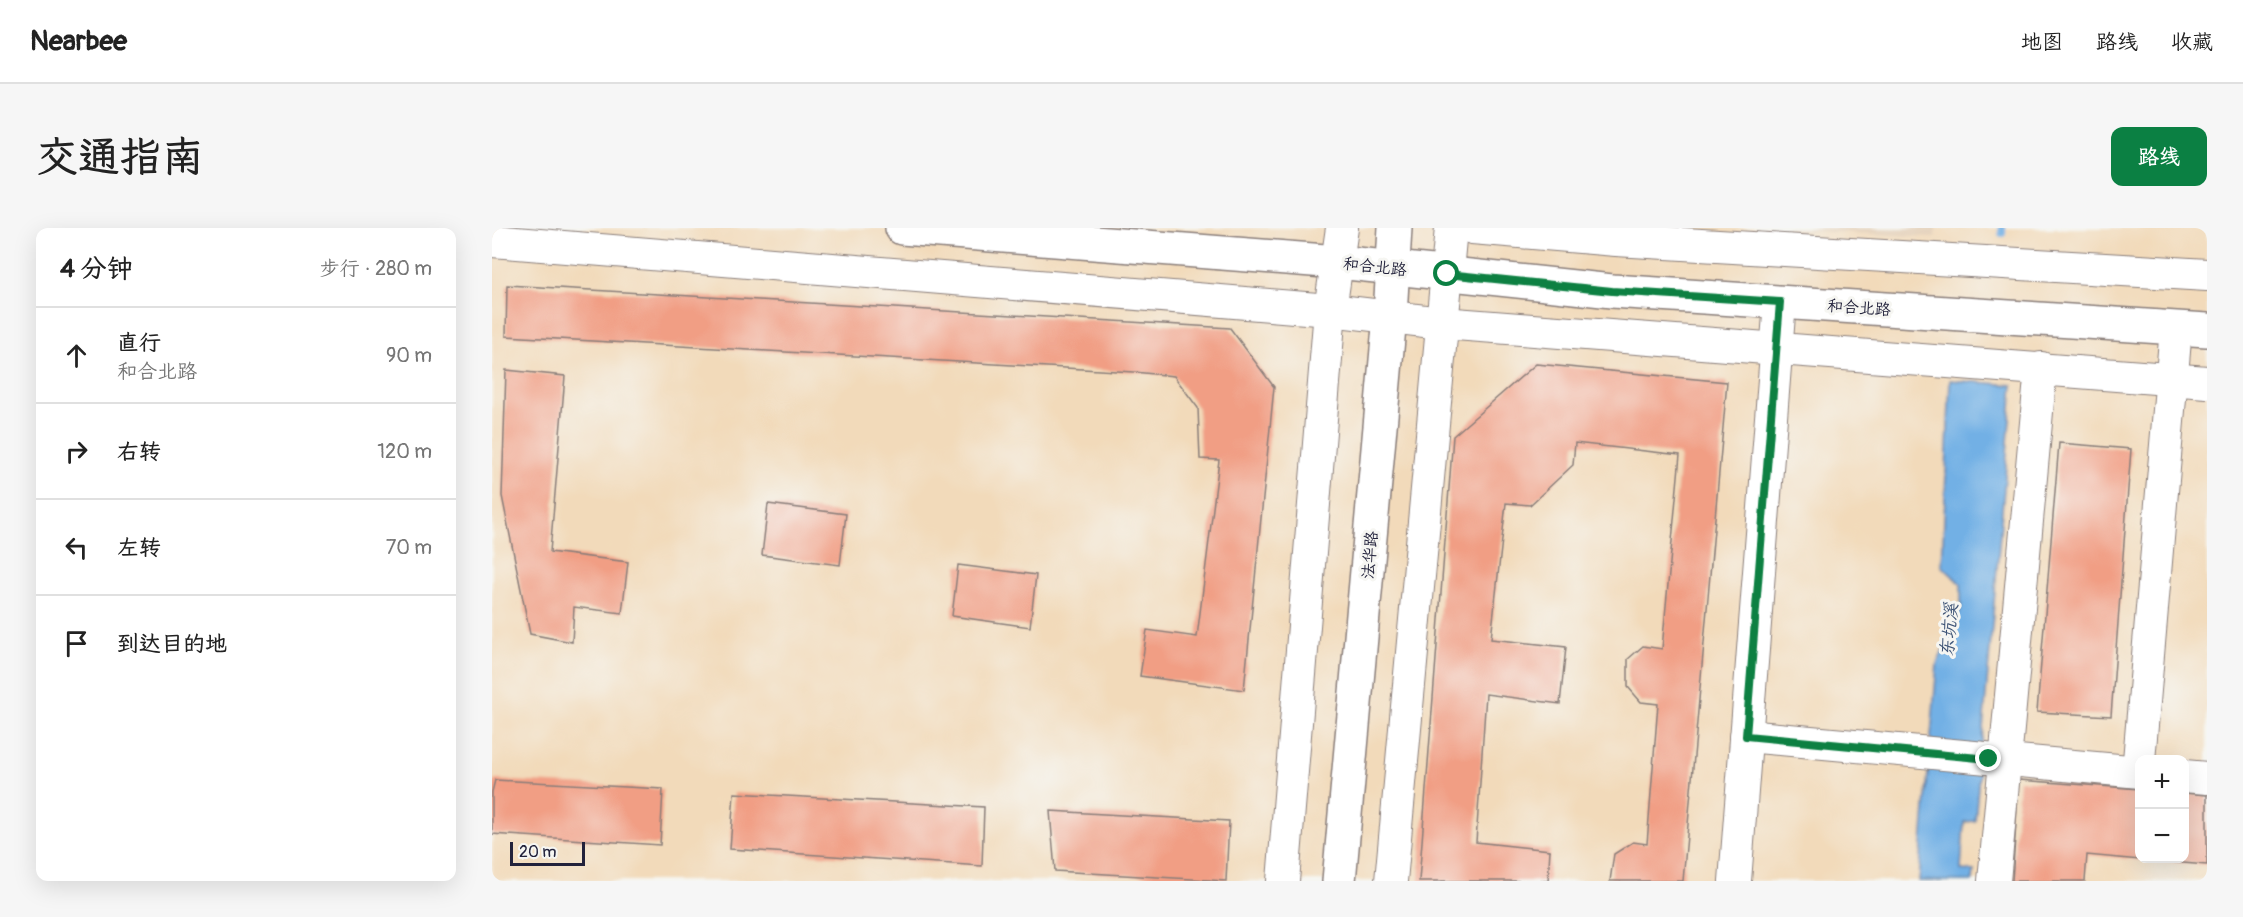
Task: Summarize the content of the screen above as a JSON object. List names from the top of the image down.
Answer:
{
  "streets": {
    "main road": ["和合北路", "法华路"]
  },
  "crossings": [
    ["和合北路", "法华路"]
  ],
  "water": ["东坑溪"],
  "scale_bar": "20 m",
  "page": {
    "header": "Nearbee",
    "nav": ["地图", "路线", "收藏"],
    "buttons": "路线",
    "title": "交通指南",
    "heading": ["4 分钟", "步行 · 280 m"],
    "list": [
      ["直行", "和合北路", "90 m"],
      ["右转", "120 m"],
      ["左转", "70 m"],
      "到达目的地"
    ],
    "map_buttons": ["+", "−"],
    "scale": "20 m"
  }
}
